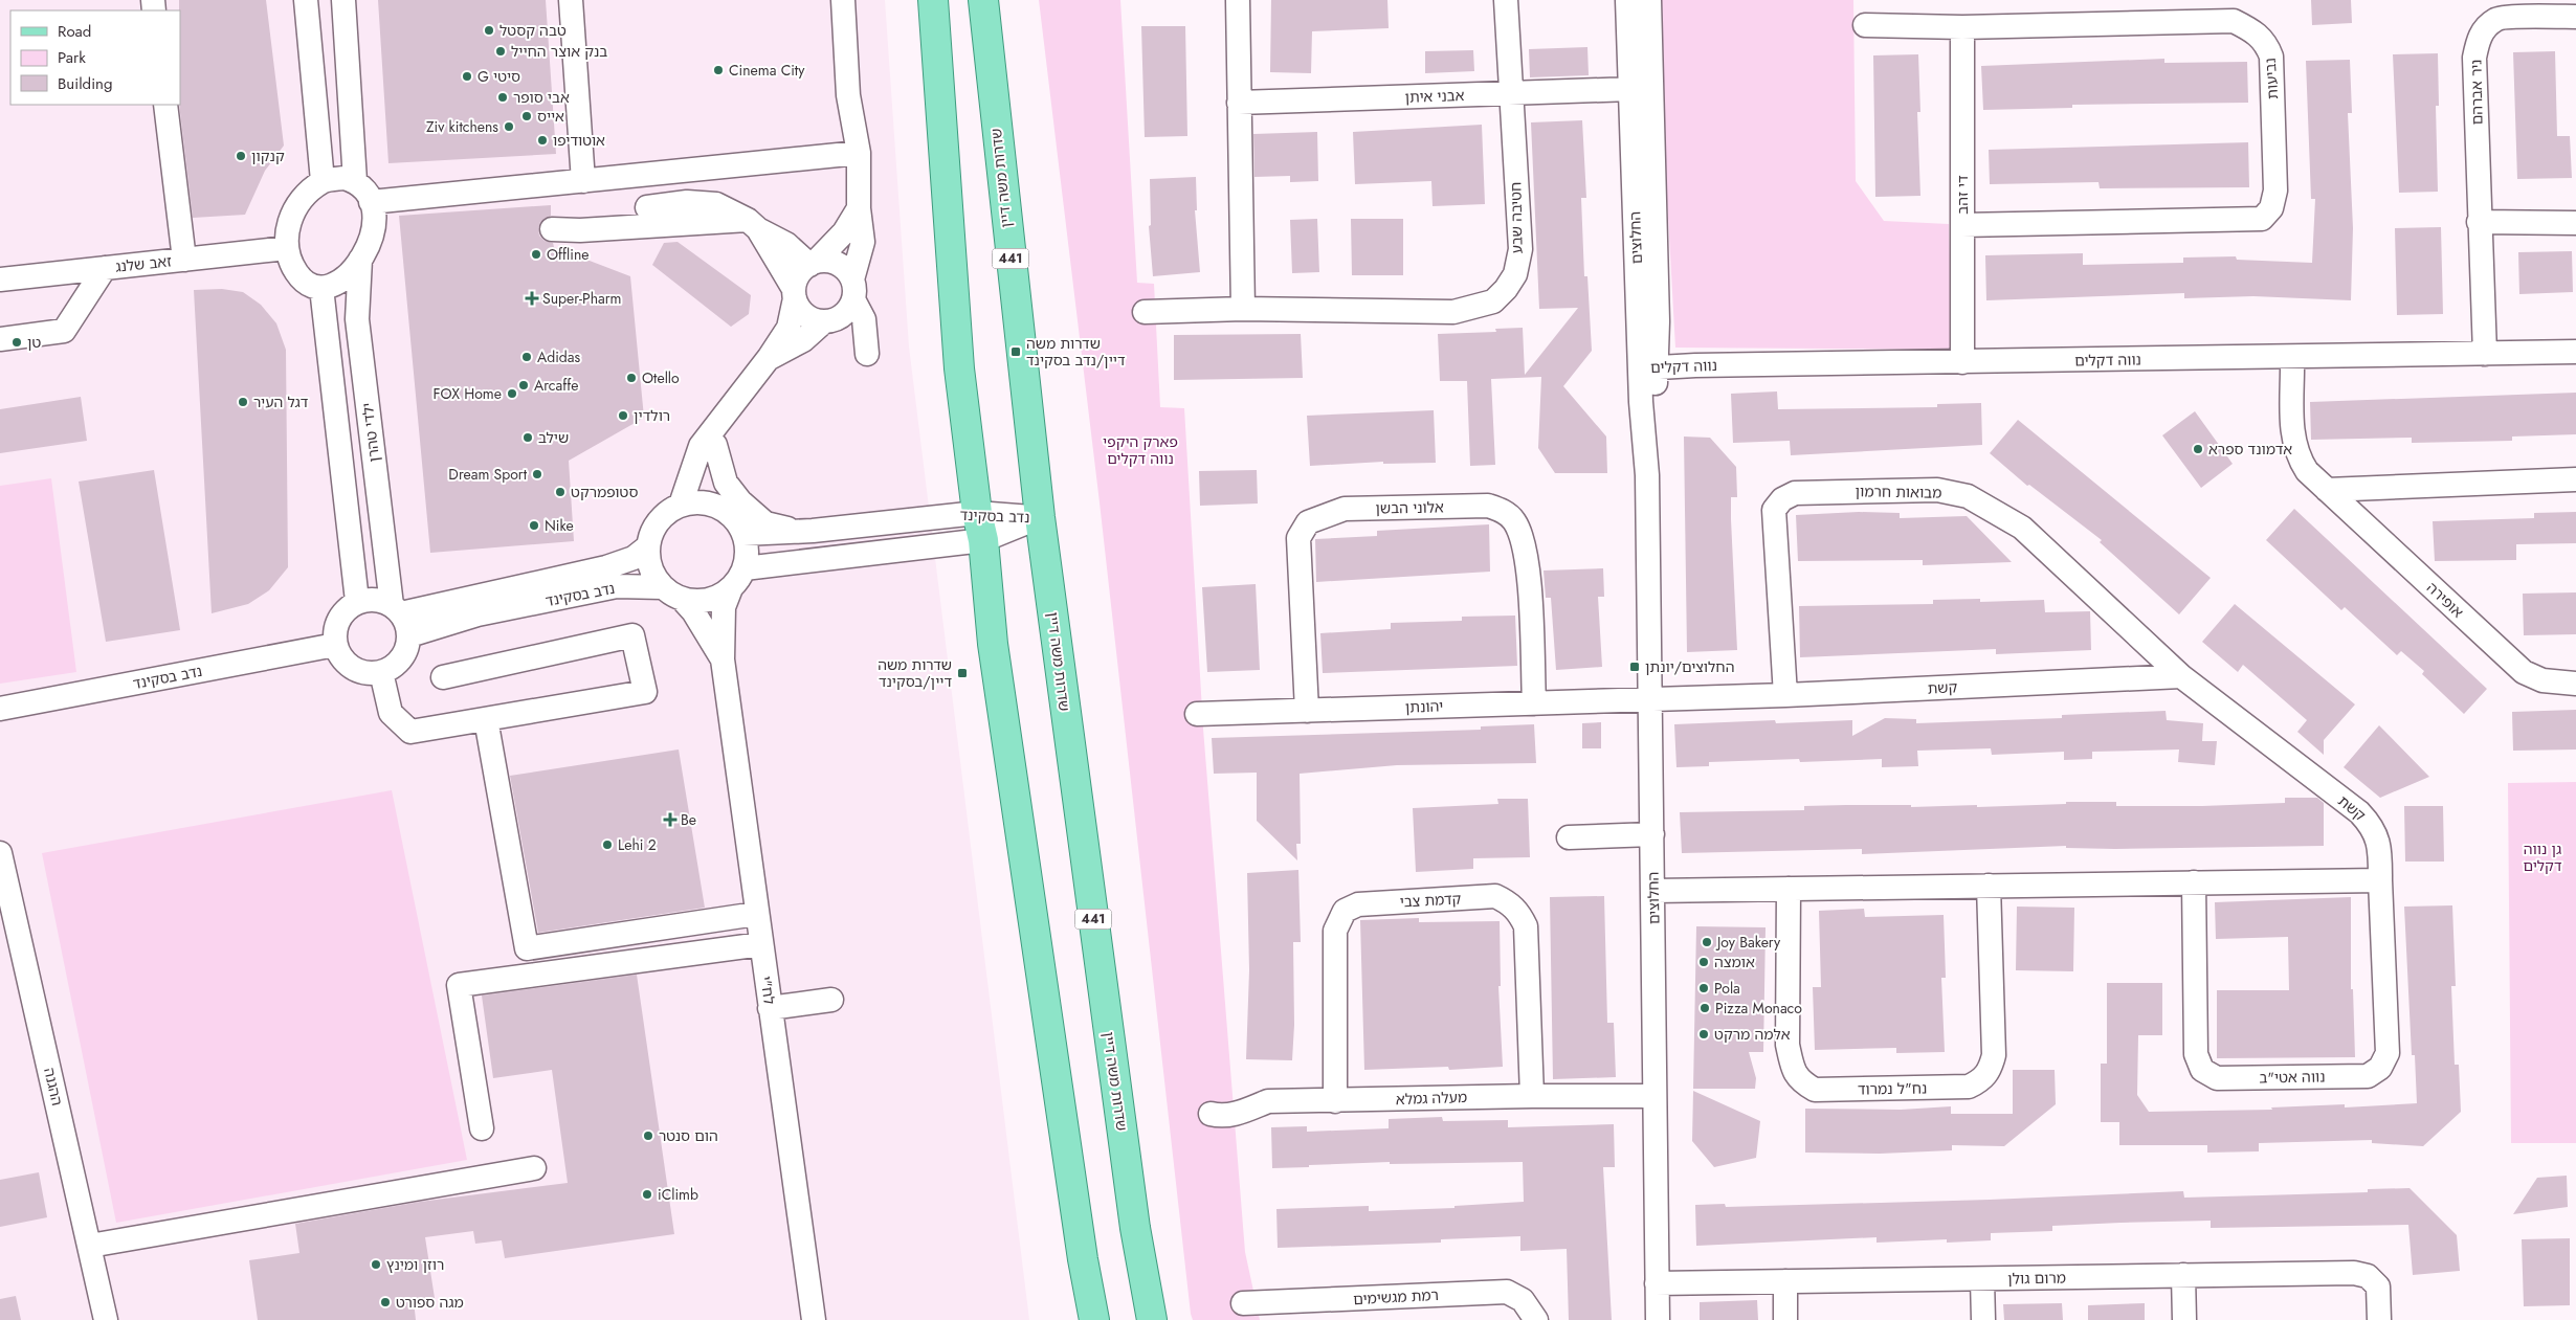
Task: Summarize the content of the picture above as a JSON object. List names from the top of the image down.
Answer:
{
  "streets": {
    "main road": ["שדרות משה דיין", "441"],
    "street": [
      "נביעות",
      "ניר אברהם",
      "אבני איתן",
      "די זהב",
      "חטיבה שבע",
      "החלוצים",
      "זאב שלנג",
      "נווה דקלים",
      "ילדי טהרן",
      "מבואות חרמון",
      "אלוני הבשן",
      "נדב בסקינד",
      "אופירה",
      "קשת",
      "יהונתן",
      "קדמת צבי",
      "לח\"י",
      "נווה אטי\"ב",
      "ההגנה",
      "נח\"ל נמרוד",
      "מעלה גמלא",
      "מרום גולן",
      "רמת מגשימים"
    ]
  },
  "crossings": [
    ["נביעות", "די זהב"],
    ["ניר אברהם", "נווה דקלים"],
    ["אבני איתן", "חטיבה שבע"],
    ["אבני איתן", "החלוצים"],
    ["שדרות משה דיין", "נדב בסקינד"],
    ["די זהב", "נווה דקלים"],
    ["החלוצים", "נווה דקלים"],
    ["החלוצים", "קשת"],
    ["החלוצים", "יהונתן"],
    ["החלוצים", "מעלה גמלא"],
    ["החלוצים", "מרום גולן"],
    ["זאב שלנג", "ילדי טהרן"],
    ["נווה דקלים", "אופירה"],
    ["ילדי טהרן", "נדב בסקינד"],
    ["מבואות חרמון", "קשת"],
    ["אלוני הבשן", "יהונתן"],
    ["נדב בסקינד", "לח\"י"],
    ["קשת", "יהונתן"],
    ["קשת", "נווה אטי\"ב"],
    ["קדמת צבי", "מעלה גמלא"]
  ],
  "parks": ["פארק היקפי נווה דקלים", "גן נווה דקלים"],
  "places": {
    "other": [
      "טבה קסטל",
      "בנק אוצר החייל",
      "Cinema City",
      "G סיטי",
      "אבי סופר",
      "אייס",
      "Ziv kitchens",
      "אוטודיפו",
      "קנקון",
      "Offline",
      "טן",
      "Adidas",
      "Otello",
      "Arcaffe",
      "FOX Home",
      "דגל העיר",
      "רולדין",
      "שילב",
      "אדמונד ספרא",
      "Dream Sport",
      "סטופמרקט",
      "Nike",
      "Lehi 2",
      "Joy Bakery",
      "אומצה",
      "Pola",
      "Pizza Monaco",
      "אלמה מרקט",
      "הום סנטר",
      "iClimb",
      "רוזן ומינץ",
      "מגה ספורט"
    ],
    "health": ["Super-Pharm", "Be"],
    "transit": ["שדרות משה דיין/נדב בסקינד", "החלוצים/יונתן", "שדרות משה דיין/בסקינד"]
  },
  "legend": ["Road", "Park", "Building"]
}
